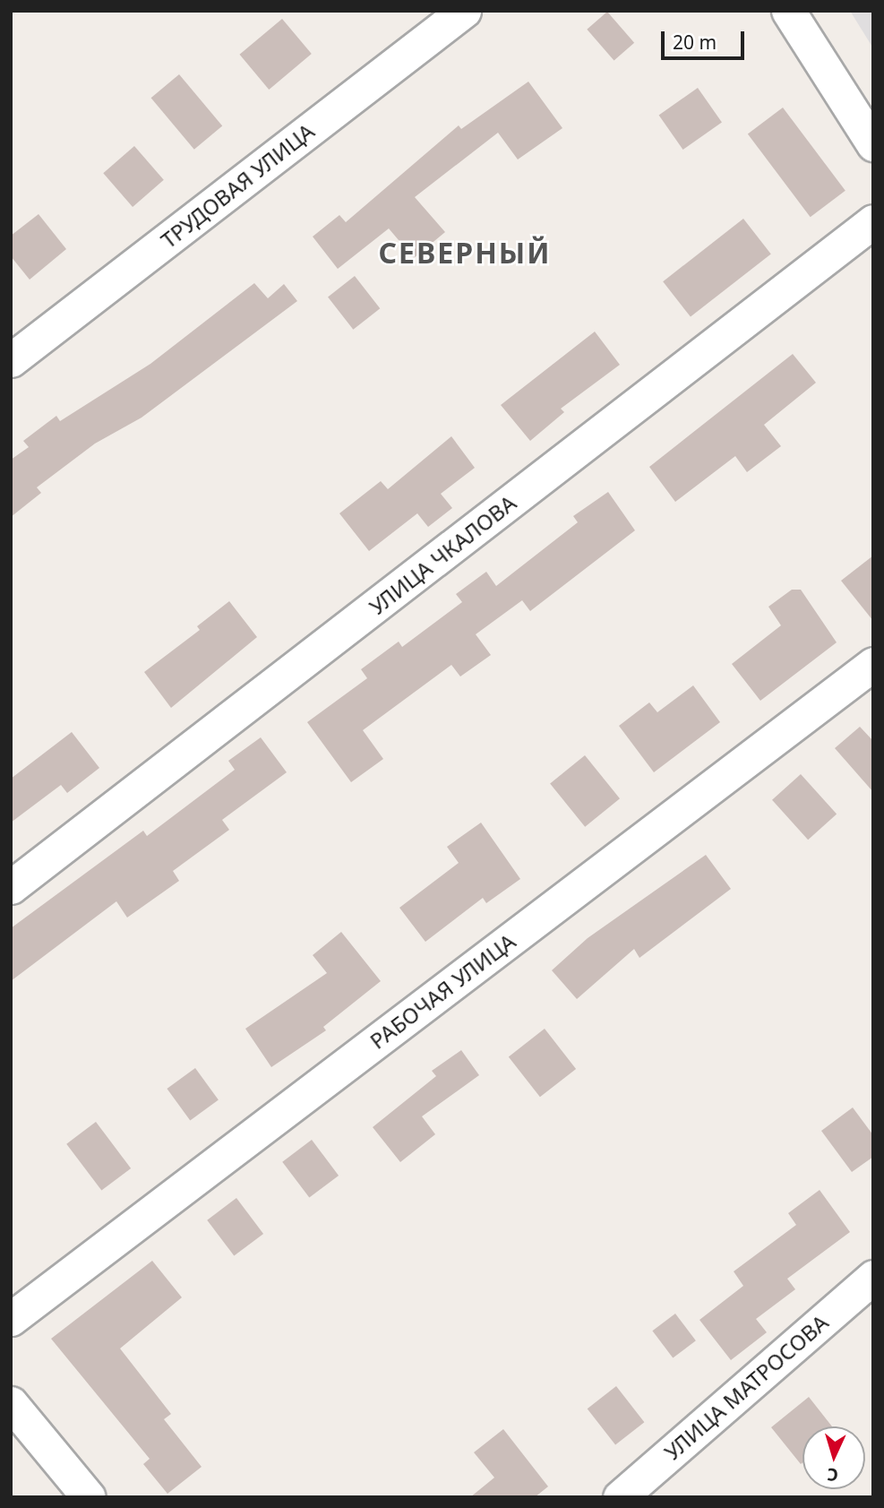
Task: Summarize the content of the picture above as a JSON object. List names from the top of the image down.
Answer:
{
  "streets": {
    "street": [
      "ТРУДОВАЯ УЛИЦА",
      "УЛИЦА ЧКАЛОВА",
      "РАБОЧАЯ УЛИЦА",
      "УЛИЦА МАТРОСОВА"
    ]
  },
  "districts": ["СЕВЕРНЫЙ"],
  "scale_bar": "20 m",
  "north": "bottom"
}
